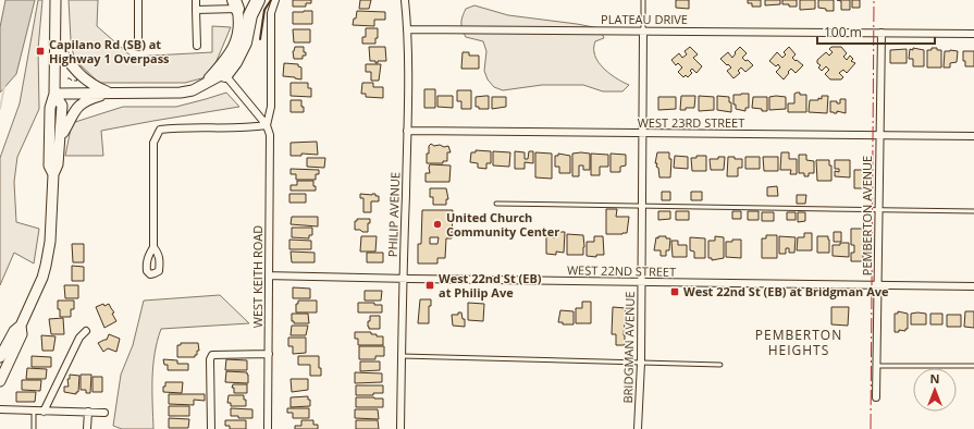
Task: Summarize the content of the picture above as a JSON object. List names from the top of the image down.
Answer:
{
  "streets": {
    "street": [
      "PLATEAU DRIVE",
      "WEST 23RD STREET",
      "PHILIP AVENUE",
      "PEMBERTON AVENUE",
      "WEST 22ND STREET",
      "WEST KEITH ROAD",
      "BRIDGMAN AVENUE"
    ]
  },
  "crossings": [
    ["PLATEAU DRIVE", "PHILIP AVENUE"],
    ["PLATEAU DRIVE", "PEMBERTON AVENUE"],
    ["PLATEAU DRIVE", "BRIDGMAN AVENUE"],
    ["WEST 23RD STREET", "PHILIP AVENUE"],
    ["WEST 23RD STREET", "PEMBERTON AVENUE"],
    ["WEST 23RD STREET", "BRIDGMAN AVENUE"],
    ["PHILIP AVENUE", "WEST 22ND STREET"],
    ["PEMBERTON AVENUE", "WEST 22ND STREET"],
    ["WEST 22ND STREET", "WEST KEITH ROAD"],
    ["WEST 22ND STREET", "BRIDGMAN AVENUE"]
  ],
  "districts": ["PEMBERTON HEIGHTS"],
  "places": {
    "transit": ["Capilano Rd (SB) at Highway 1 Overpass", "West 22nd St (EB) at Philip Ave", "West 22nd St (EB) at Bridgman Ave"],
    "other": ["United Church Community Center"]
  },
  "scale_bar": "100 m",
  "north": "top"
}
